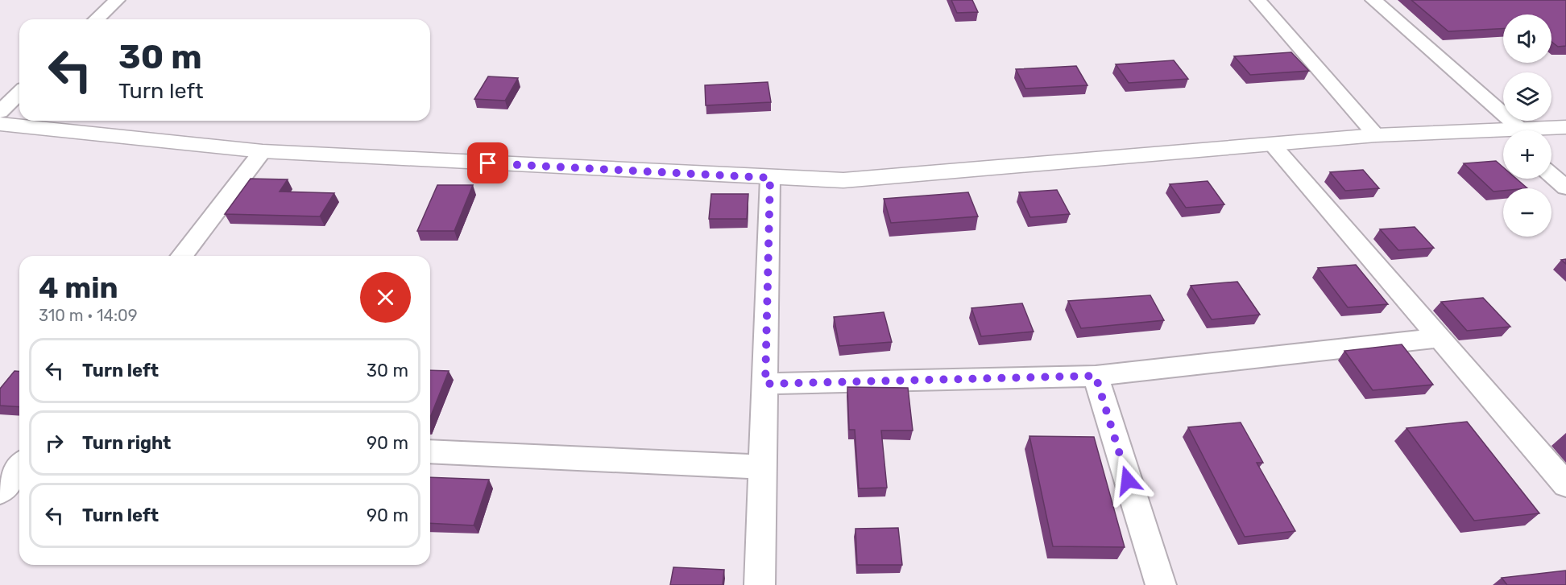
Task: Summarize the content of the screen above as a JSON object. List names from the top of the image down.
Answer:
{
  "page": {
    "map_buttons": ["+", "−"],
    "turn": ["30 m", "Turn left"],
    "heading": ["4 min", "310 m · 14:09"],
    "list": [
      {
        "name": "Turn left",
        "value": "30 m"
      },
      {
        "name": "Turn right",
        "value": "90 m"
      },
      {
        "name": "Turn left",
        "value": "90 m"
      }
    ]
  }
}
